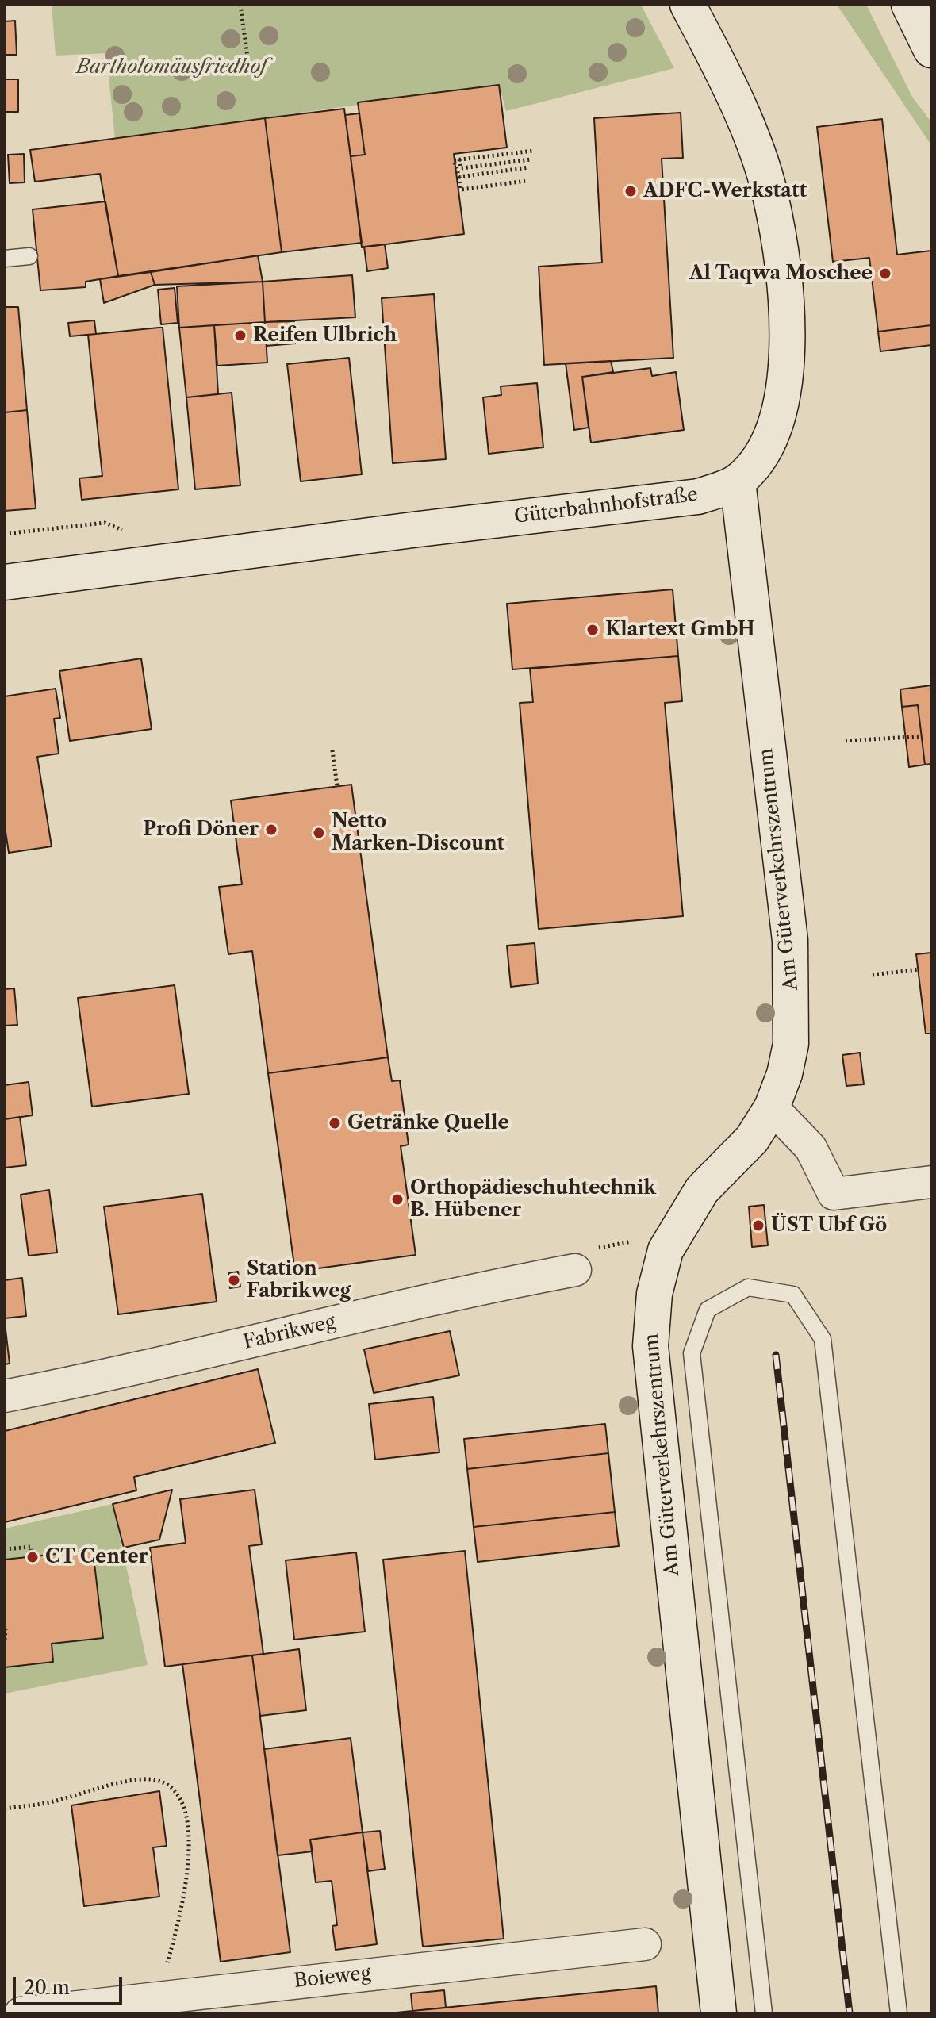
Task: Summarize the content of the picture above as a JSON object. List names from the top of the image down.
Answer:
{
  "streets": {
    "street": [
      "Güterbahnhofstraße",
      "Am Güterverkehrszentrum",
      "Fabrikweg",
      "Boieweg"
    ]
  },
  "crossings": [
    ["Güterbahnhofstraße", "Am Güterverkehrszentrum"]
  ],
  "parks": ["Bartholomäusfriedhof"],
  "places": [
    "ADFC-Werkstatt",
    "Al Taqwa Moschee",
    "Reifen Ulbrich",
    "Klartext GmbH",
    "Profi Döner",
    "Netto Marken-Discount",
    "Getränke Quelle",
    "Orthopädieschuhtechnik B. Hübener",
    "ÜST Ubf Gö",
    "Station Fabrikweg",
    "CT Center"
  ],
  "scale_bar": "20 m"
}
